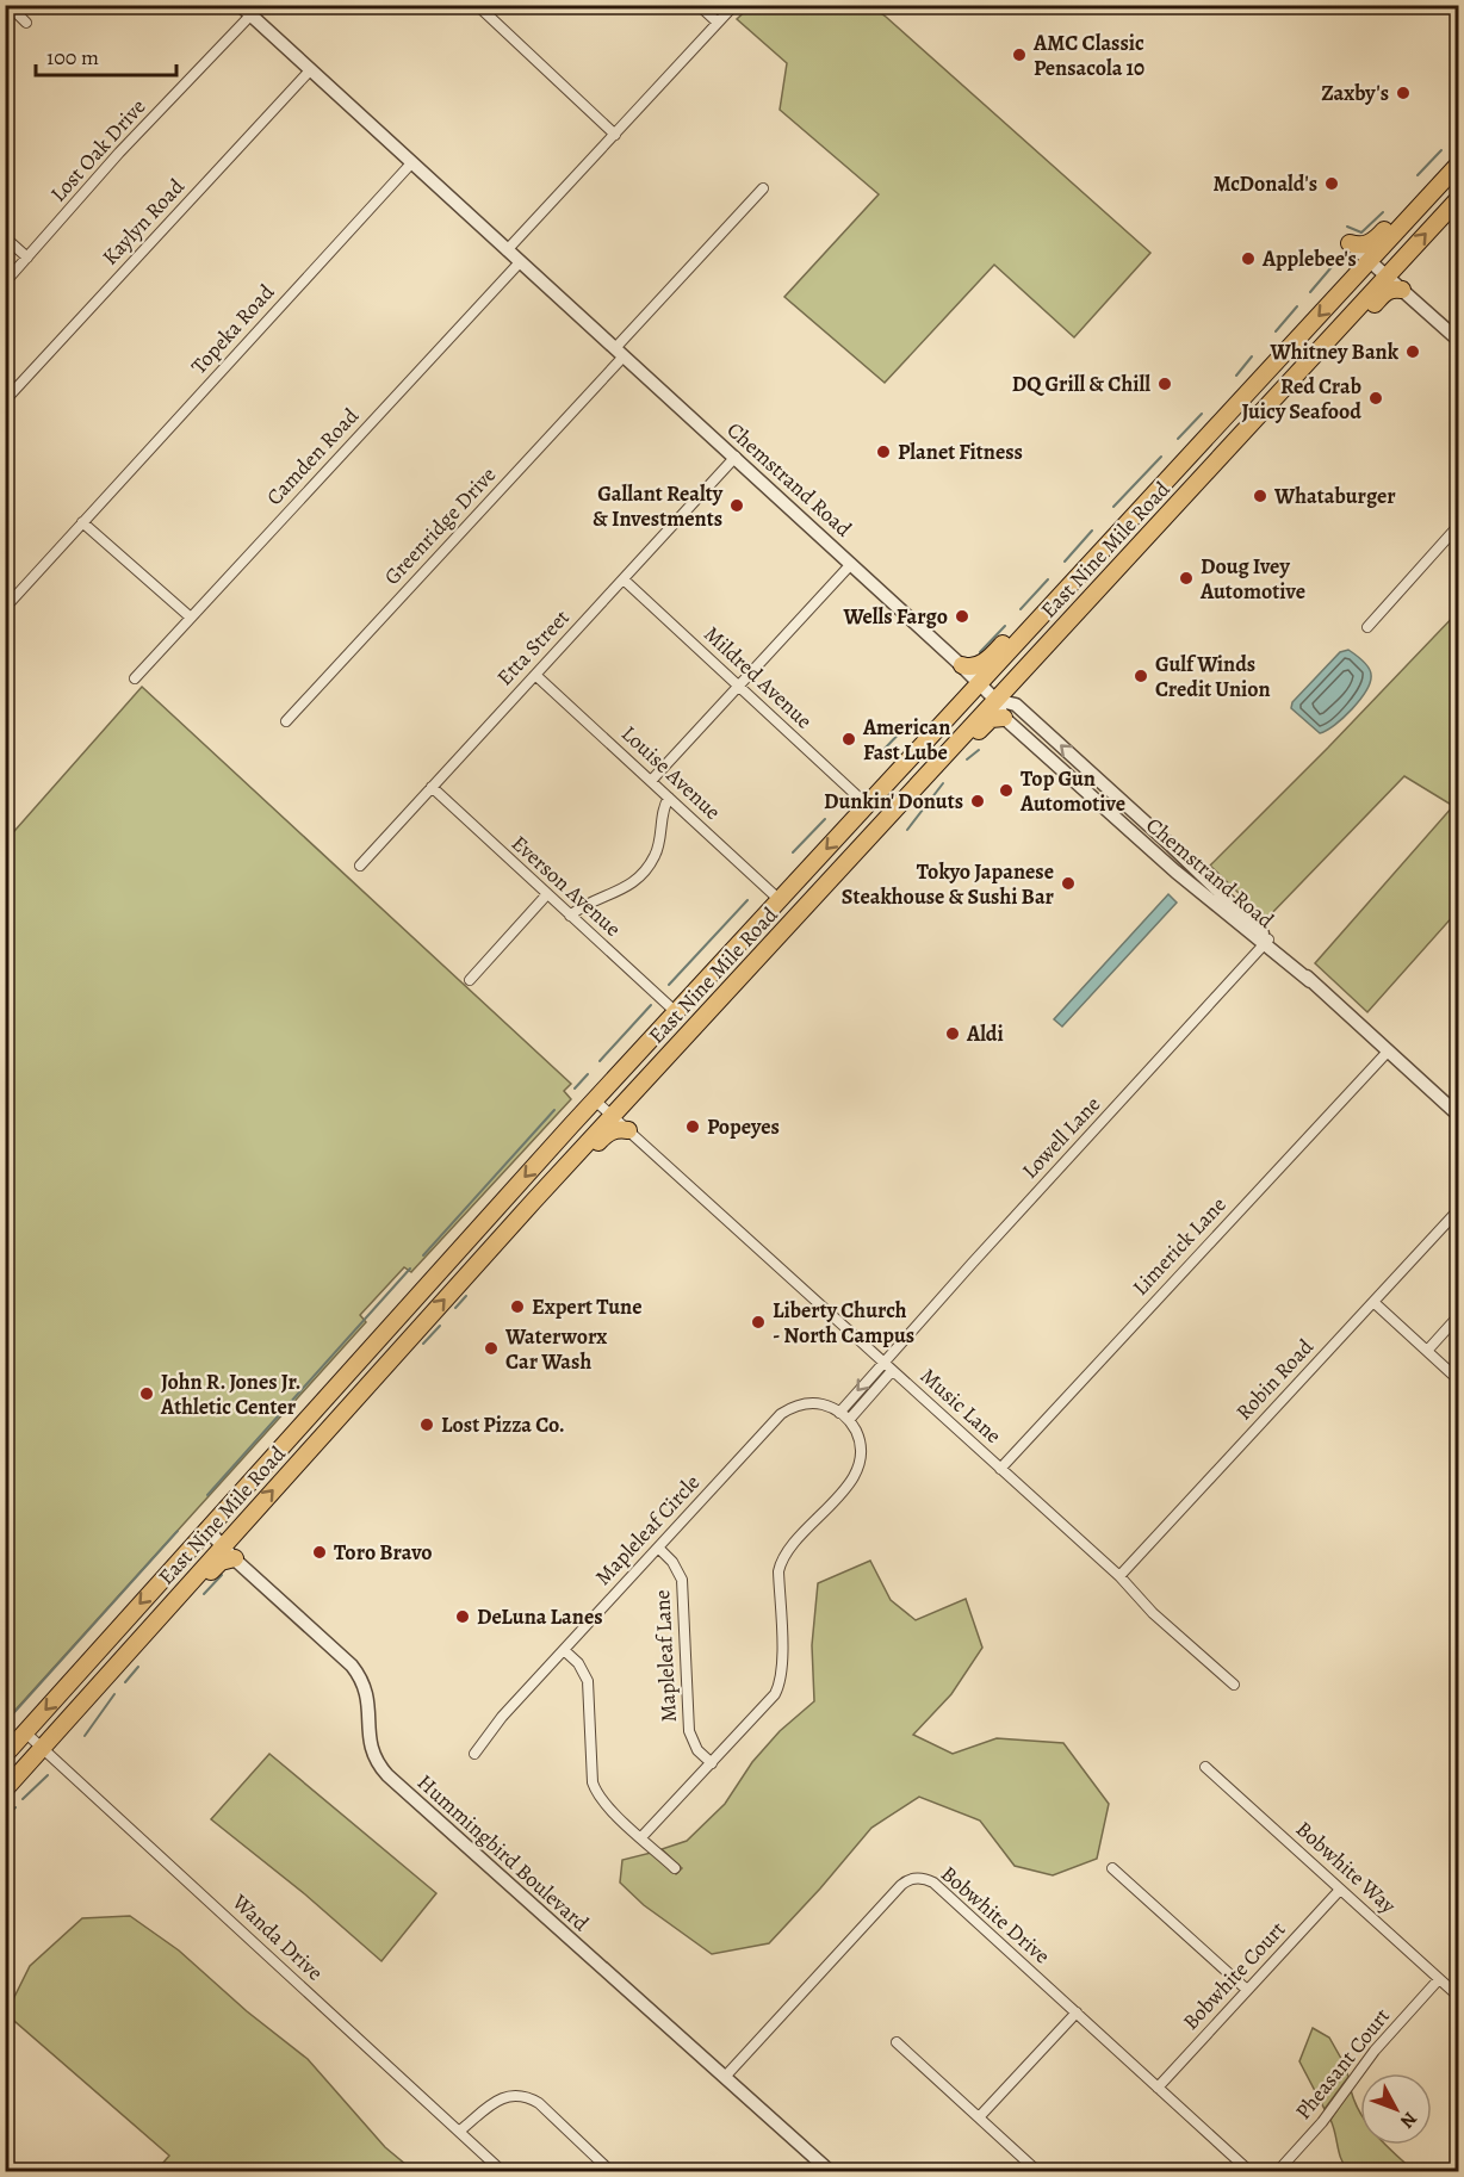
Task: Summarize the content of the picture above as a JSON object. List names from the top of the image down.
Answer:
{
  "streets": {
    "main road": ["East Nine Mile Road"],
    "street": [
      "Lost Oak Drive",
      "Kaylyn Road",
      "Topeka Road",
      "Camden Road",
      "Chemstrand Road",
      "Greenridge Drive",
      "Etta Street",
      "Mildred Avenue",
      "Louise Avenue",
      "Everson Avenue",
      "Lowell Lane",
      "Limerick Lane",
      "Robin Road",
      "Music Lane",
      "Mapleleaf Circle",
      "Mapleleaf Lane",
      "Hummingbird Boulevard",
      "Bobwhite Way",
      "Bobwhite Drive",
      "Wanda Drive",
      "Bobwhite Court",
      "Pheasant Court"
    ]
  },
  "crossings": [
    ["Lost Oak Drive", "Chemstrand Road"],
    ["Kaylyn Road", "Chemstrand Road"],
    ["Topeka Road", "Chemstrand Road"],
    ["Camden Road", "Chemstrand Road"],
    ["Chemstrand Road", "Greenridge Drive"],
    ["Chemstrand Road", "East Nine Mile Road"],
    ["Chemstrand Road", "Etta Street"],
    ["Chemstrand Road", "Lowell Lane"],
    ["Chemstrand Road", "Limerick Lane"],
    ["East Nine Mile Road", "Mildred Avenue"],
    ["East Nine Mile Road", "Louise Avenue"],
    ["East Nine Mile Road", "Everson Avenue"],
    ["East Nine Mile Road", "Music Lane"],
    ["East Nine Mile Road", "Hummingbird Boulevard"],
    ["East Nine Mile Road", "Wanda Drive"],
    ["Etta Street", "Mildred Avenue"],
    ["Etta Street", "Louise Avenue"],
    ["Etta Street", "Everson Avenue"],
    ["Lowell Lane", "Music Lane"],
    ["Limerick Lane", "Music Lane"],
    ["Robin Road", "Music Lane"],
    ["Mapleleaf Circle", "Mapleleaf Lane"],
    ["Hummingbird Boulevard", "Bobwhite Drive"],
    ["Bobwhite Way", "Bobwhite Court"],
    ["Bobwhite Way", "Pheasant Court"],
    ["Bobwhite Drive", "Bobwhite Court"]
  ],
  "places": [
    "AMC Classic Pensacola 10",
    "Zaxby's",
    "McDonald's",
    "Applebee's",
    "Whitney Bank",
    "DQ Grill & Chill",
    "Red Crab Juicy Seafood",
    "Planet Fitness",
    "Whataburger",
    "Gallant Realty & Investments",
    "Doug Ivey Automotive",
    "Wells Fargo",
    "Gulf Winds Credit Union",
    "American Fast Lube",
    "Top Gun Automotive",
    "Dunkin' Donuts",
    "Tokyo Japanese Steakhouse & Sushi Bar",
    "Aldi",
    "Popeyes",
    "Expert Tune",
    "Liberty Church - North Campus",
    "Waterworx Car Wash",
    "John R. Jones Jr. Athletic Center",
    "Lost Pizza Co.",
    "Toro Bravo",
    "DeLuna Lanes"
  ],
  "scale_bar": "100 m",
  "north": "bottom right"
}
